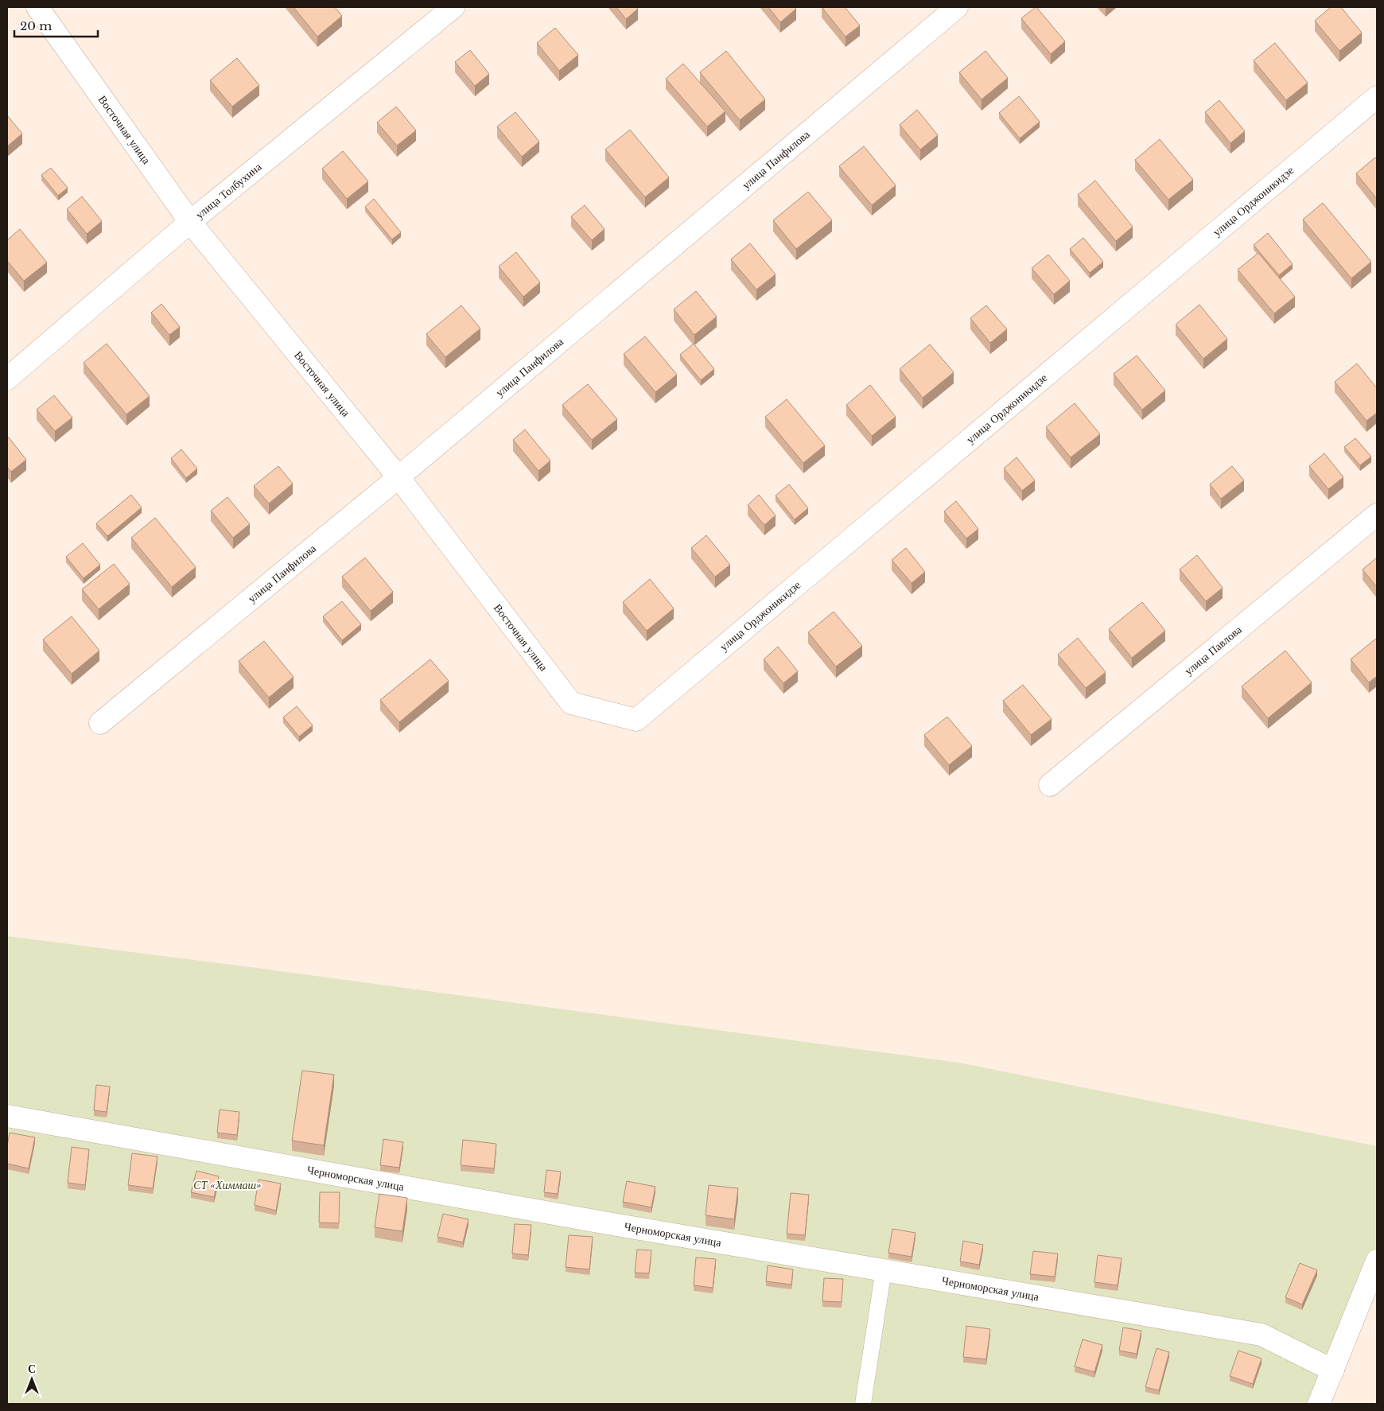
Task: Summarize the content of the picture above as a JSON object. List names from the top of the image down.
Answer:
{
  "streets": {
    "street": [
      "Восточная улица",
      "улица Панфилова",
      "улица Толбухина",
      "улица Орджоникидзе",
      "улица Павлова",
      "Черноморская улица"
    ]
  },
  "crossings": [
    ["Восточная улица", "улица Панфилова"],
    ["Восточная улица", "улица Толбухина"],
    ["Восточная улица", "улица Орджоникидзе"]
  ],
  "parks": ["СТ «Химмаш»"],
  "scale_bar": "20 m",
  "north": "top"
}
